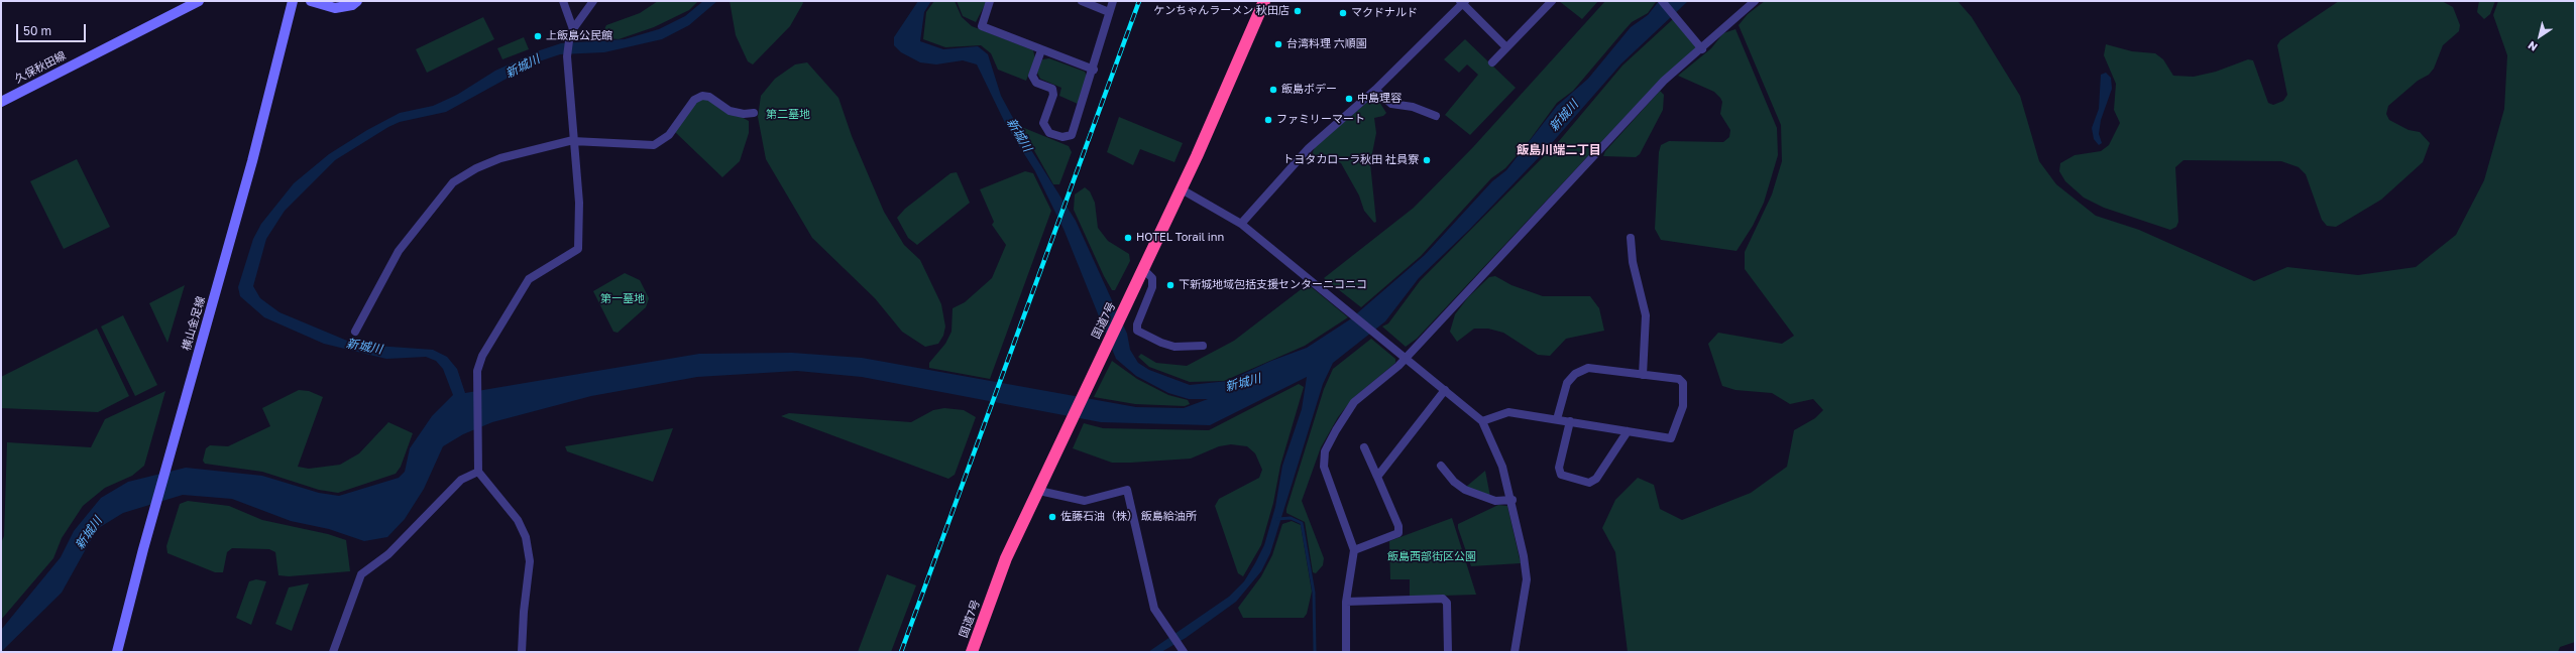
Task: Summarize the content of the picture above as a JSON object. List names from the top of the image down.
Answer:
{
  "streets": {
    "highway": ["国道7号"],
    "street": ["久保秋田線", "横山金足線"]
  },
  "districts": ["飯島川端二丁目"],
  "water": ["新城川"],
  "parks": ["第二墓地", "第一墓地", "飯島西部街区公園"],
  "places": [
    "ケンちゃんラーメン 秋田店",
    "マクドナルド",
    "上飯島公民館",
    "台湾料理 六順園",
    "飯島ボデー",
    "中島理容",
    "ファミリーマート",
    "トヨタカローラ秋田 社員寮",
    "HOTEL Torail inn",
    "下新城地域包括支援センターニコニコ",
    "佐藤石油（株） 飯島給油所"
  ],
  "scale_bar": "50 m",
  "north": "bottom left"
}
